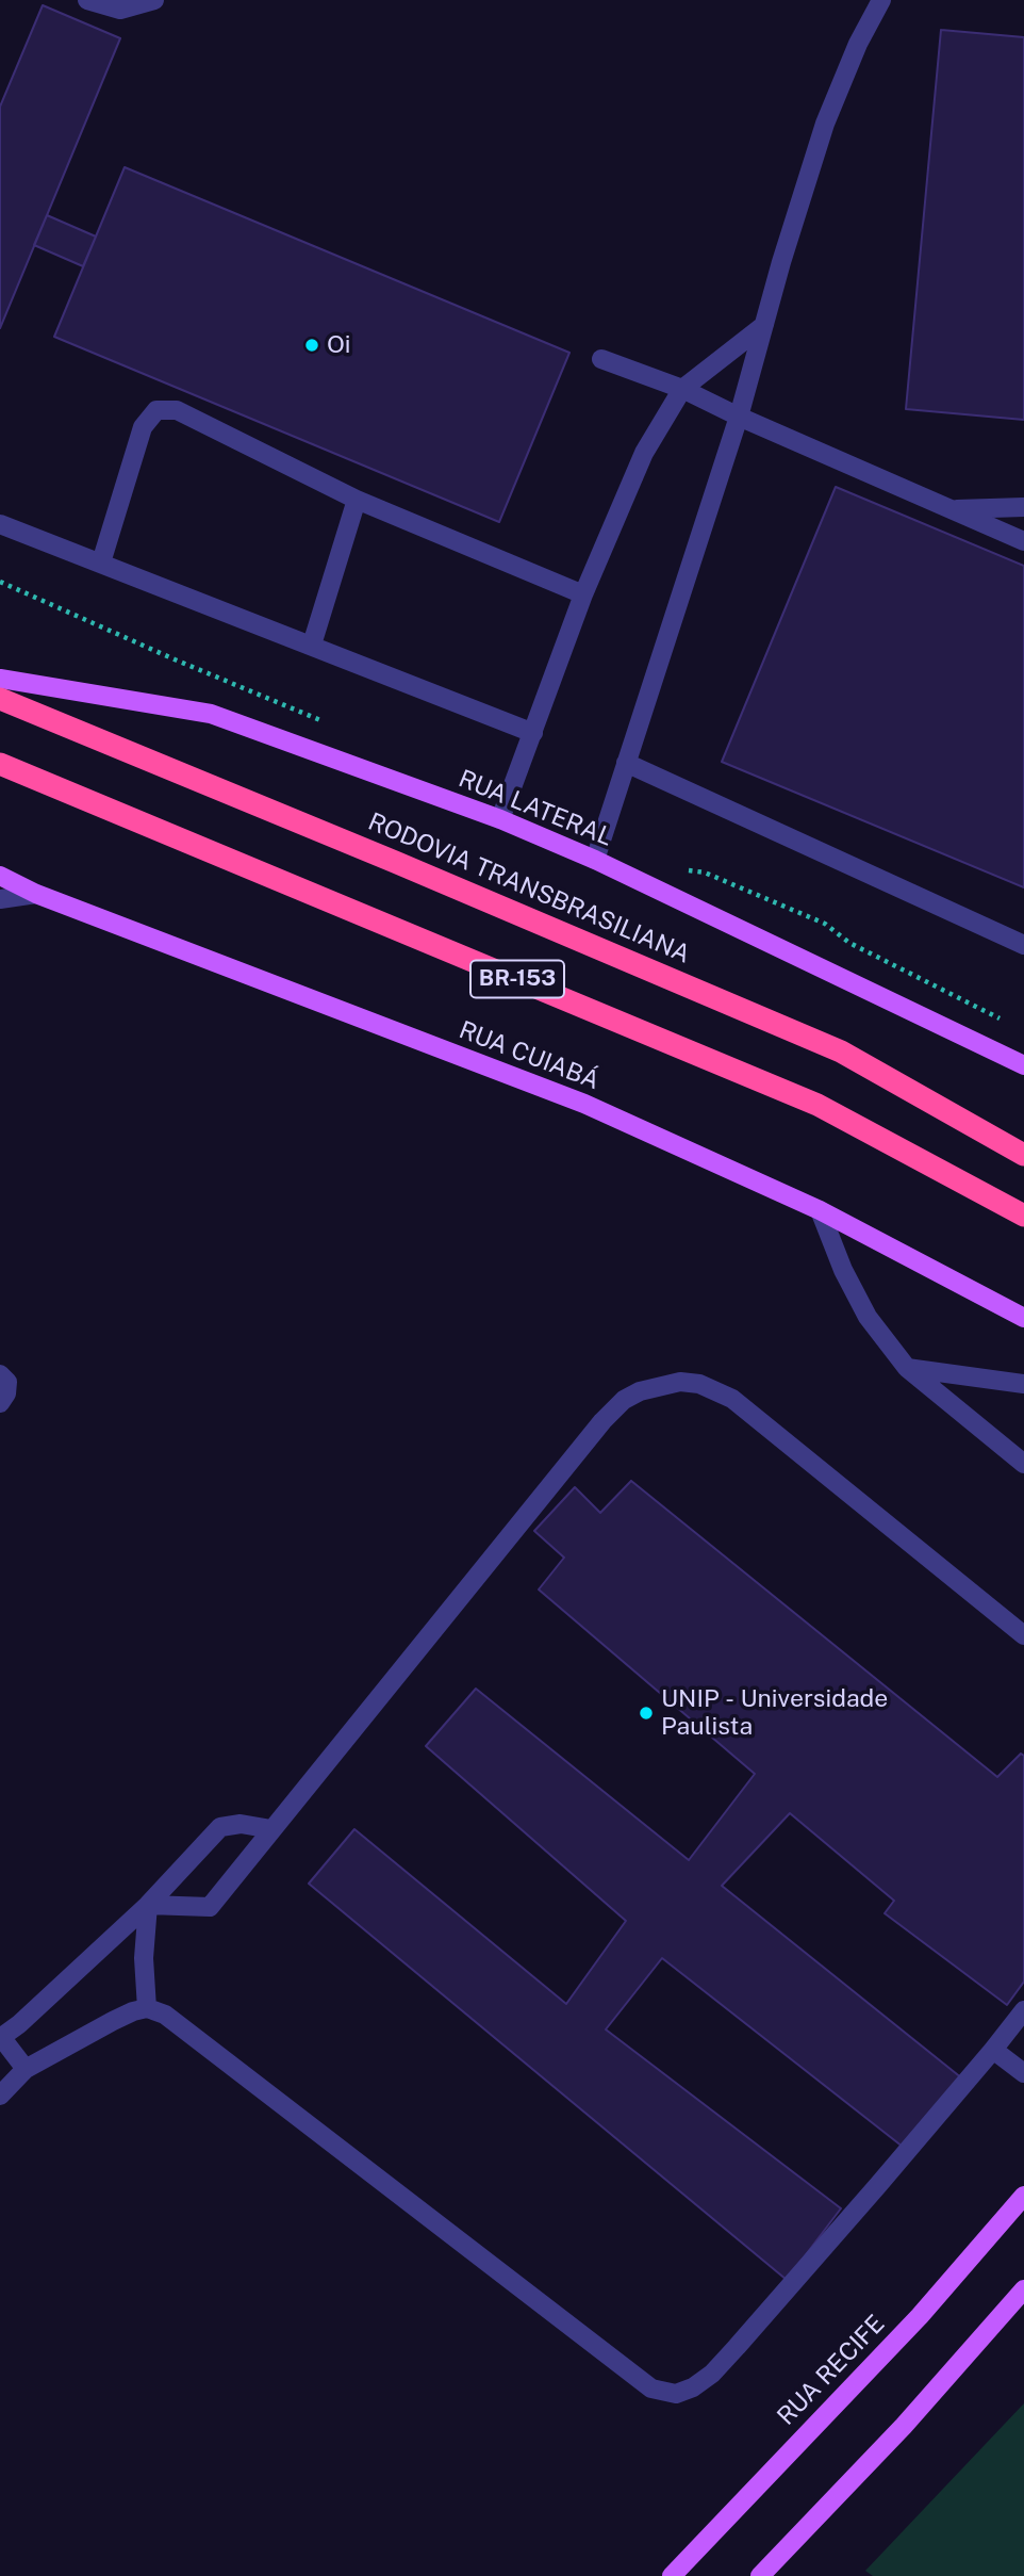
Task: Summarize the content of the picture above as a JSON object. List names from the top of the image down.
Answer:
{
  "streets": {
    "highway": ["RODOVIA TRANSBRASILIANA", "BR-153"],
    "main road": ["RUA LATERAL", "RUA CUIABÁ", "RUA RECIFE"]
  },
  "places": ["Oi", "UNIP - Universidade Paulista"]
}
